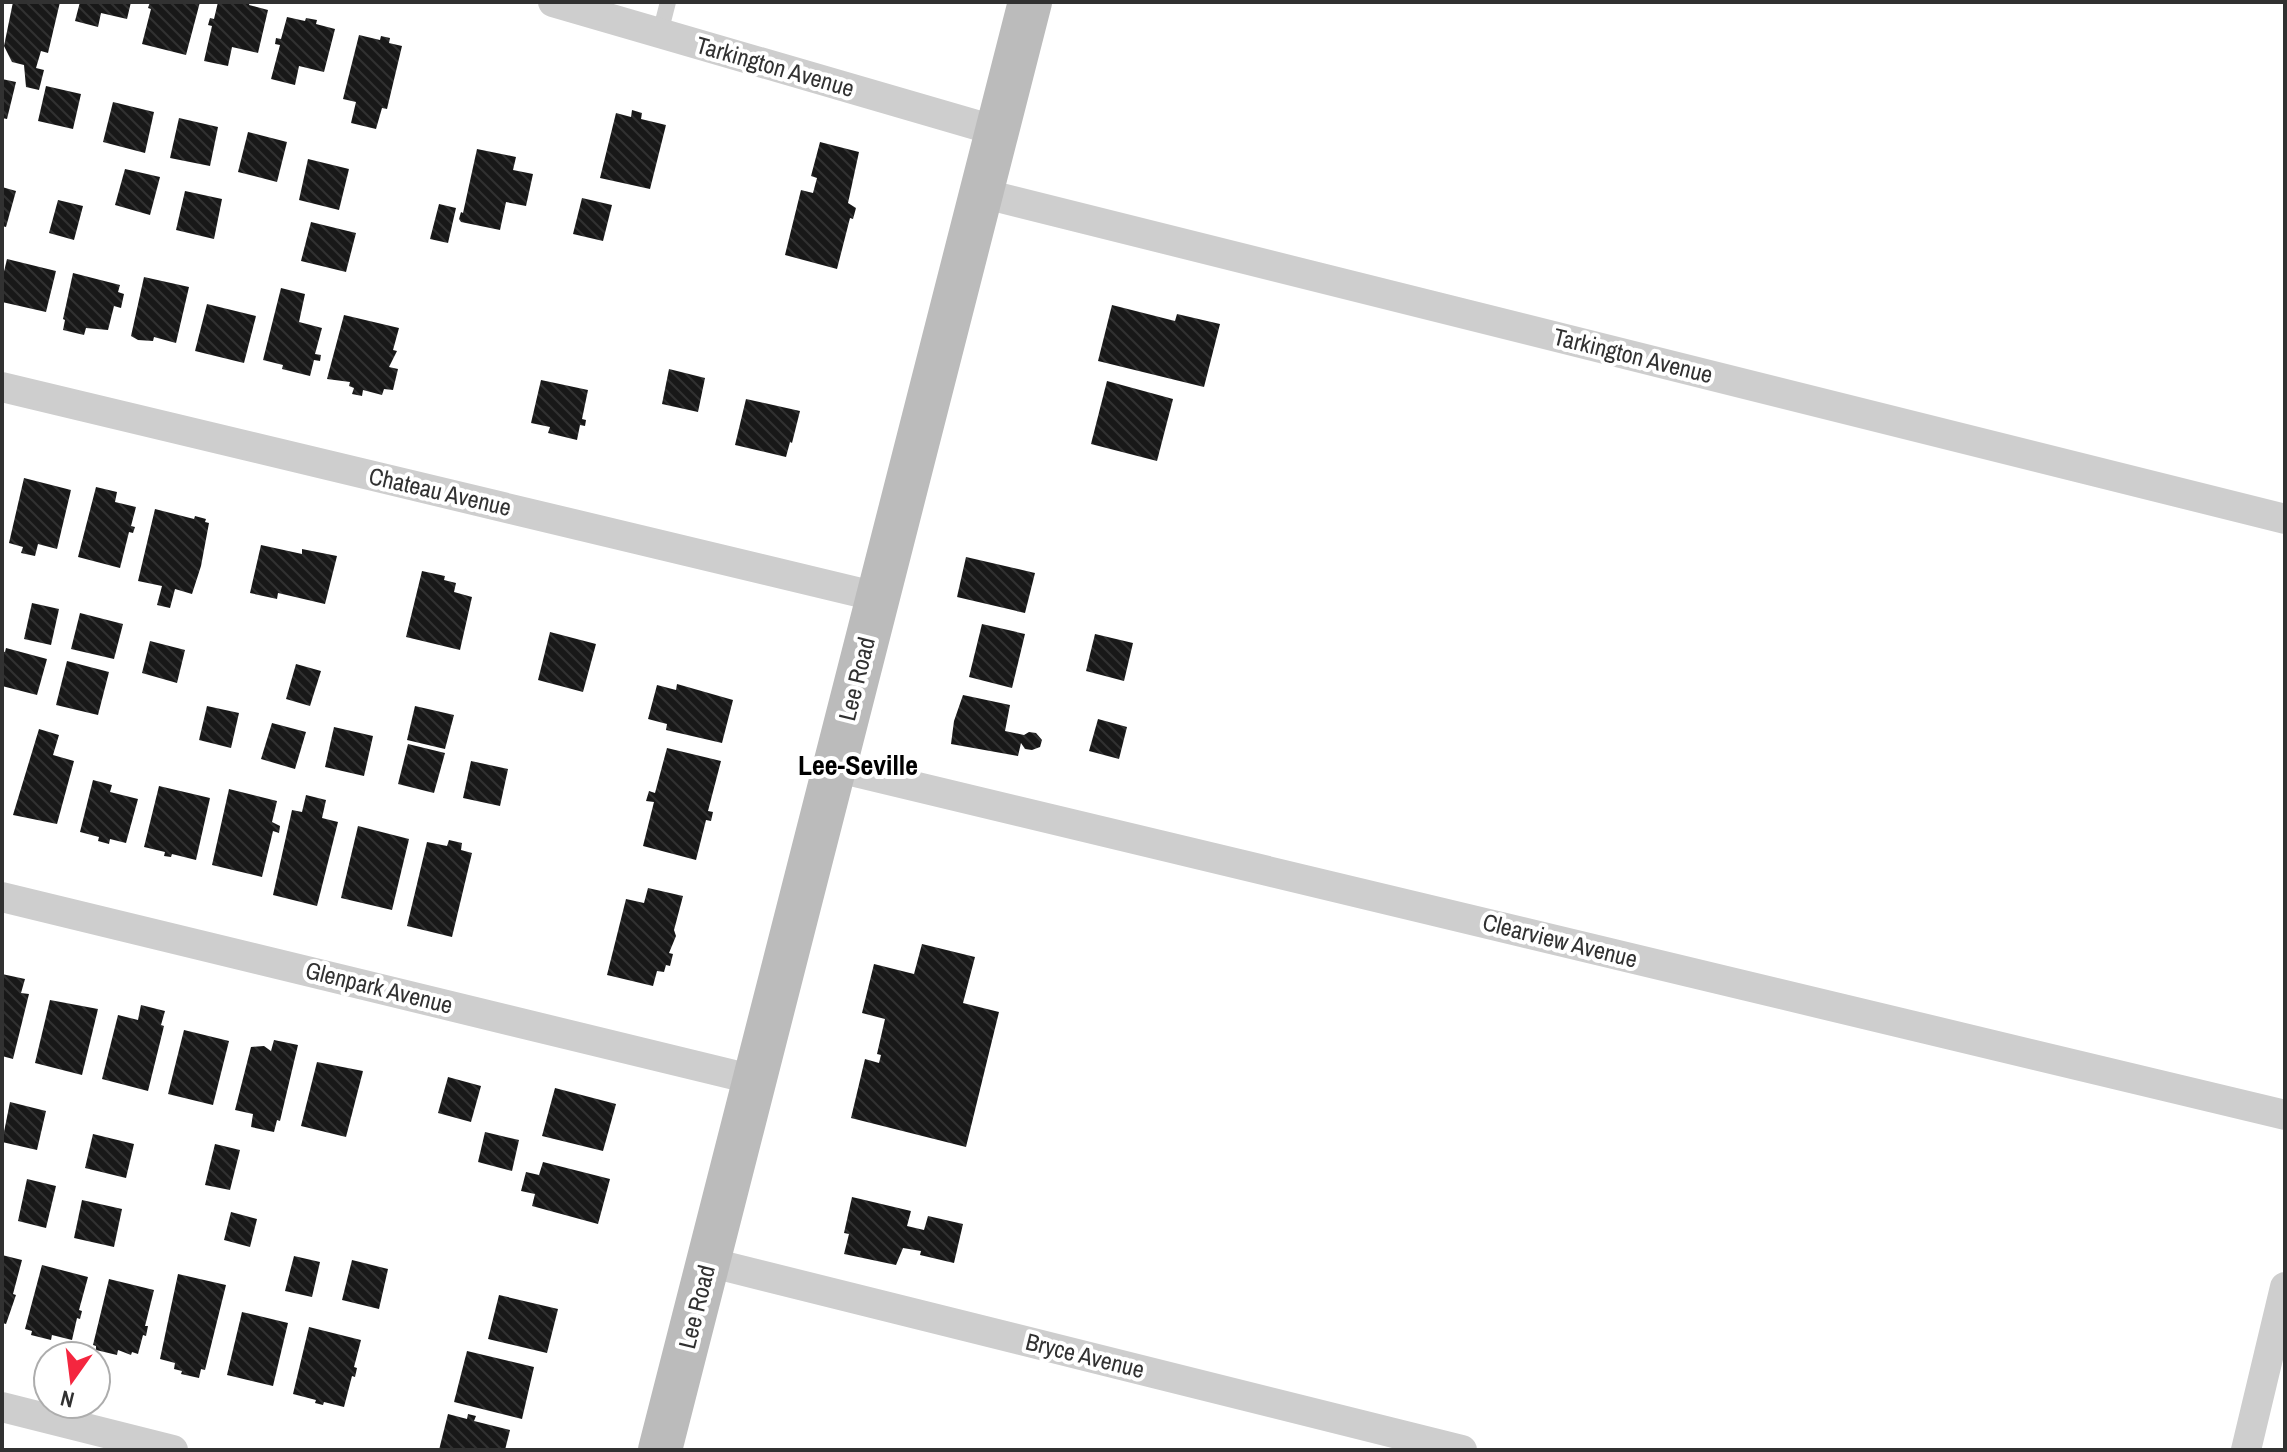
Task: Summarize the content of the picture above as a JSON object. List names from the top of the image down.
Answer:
{
  "streets": {
    "main road": ["Lee Road"],
    "street": [
      "Tarkington Avenue",
      "Chateau Avenue",
      "Clearview Avenue",
      "Glenpark Avenue",
      "Bryce Avenue"
    ]
  },
  "crossings": [
    ["Tarkington Avenue", "Lee Road"],
    ["Chateau Avenue", "Lee Road"],
    ["Lee Road", "Clearview Avenue"],
    ["Lee Road", "Glenpark Avenue"],
    ["Lee Road", "Bryce Avenue"]
  ],
  "districts": ["Lee-Seville"],
  "north": "bottom"
}
